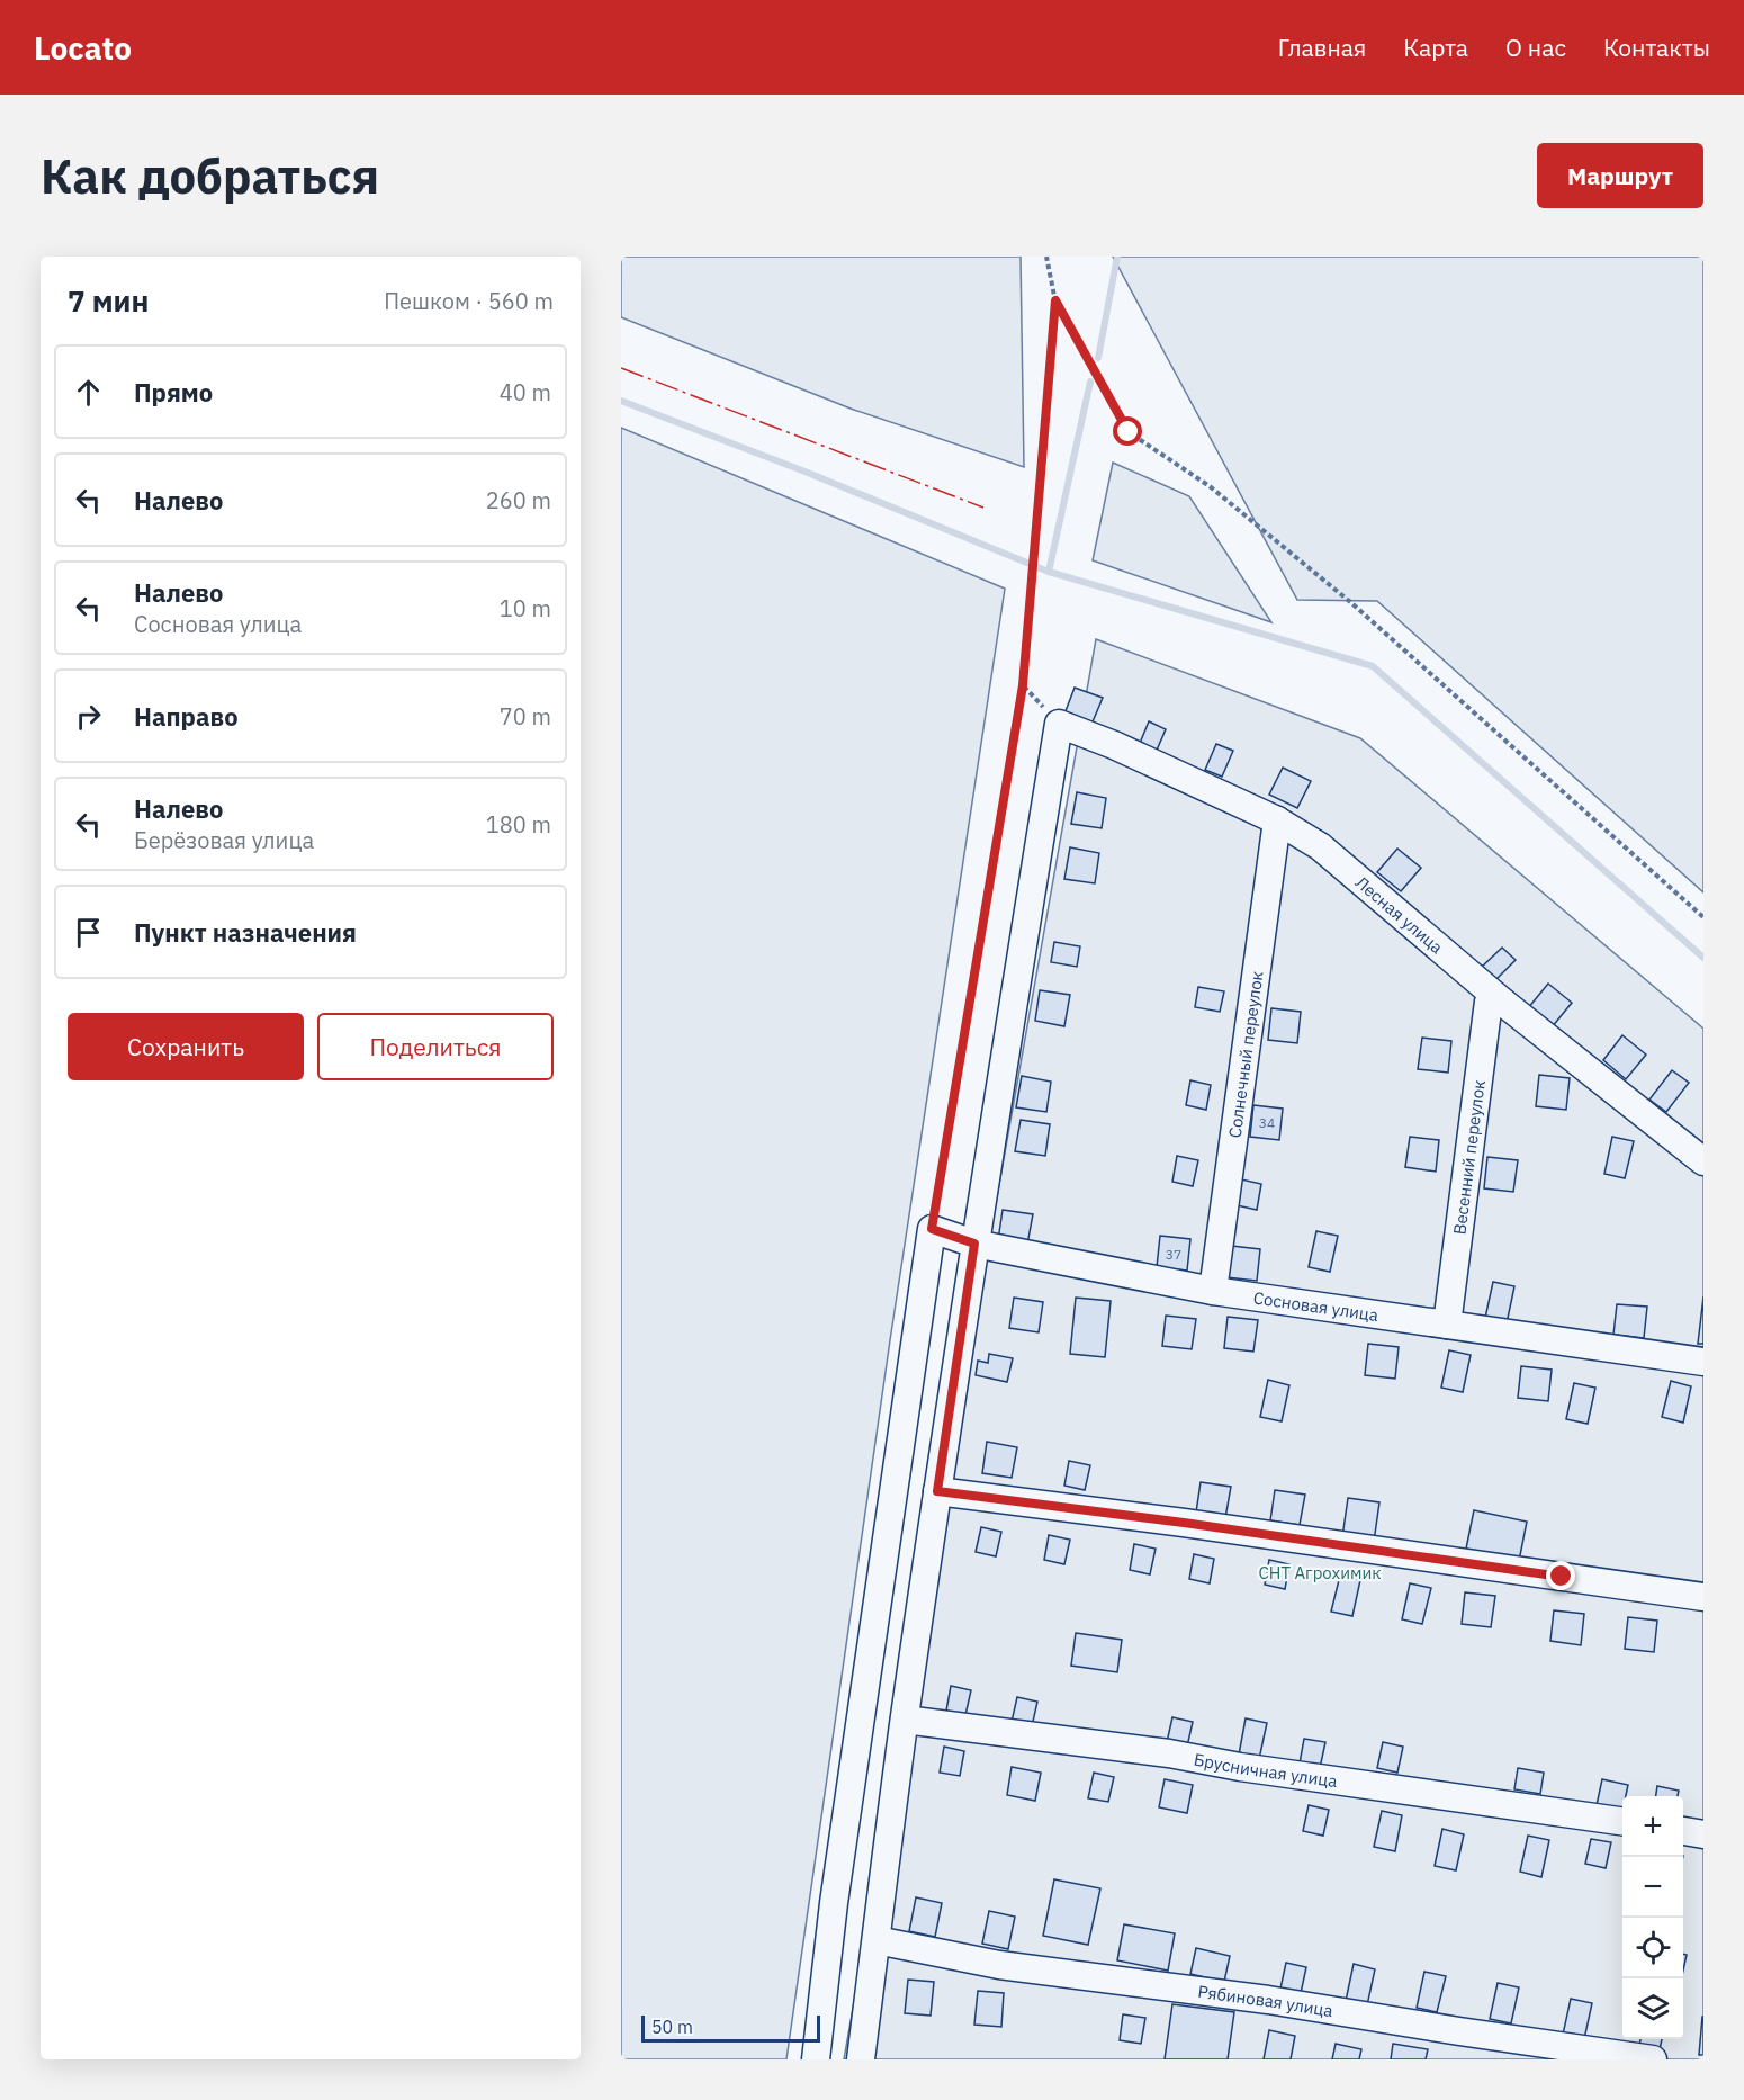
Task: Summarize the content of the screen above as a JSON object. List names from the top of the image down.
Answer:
{
  "streets": {
    "street": [
      "Лесная улица",
      "Солнечный переулок",
      "Весенний переулок",
      "Сосновая улица",
      "Брусничная улица",
      "Рябиновая улица"
    ]
  },
  "crossings": [
    ["Лесная улица", "Солнечный переулок"],
    ["Лесная улица", "Весенний переулок"],
    ["Лесная улица", "Сосновая улица"],
    ["Солнечный переулок", "Сосновая улица"],
    ["Весенний переулок", "Сосновая улица"]
  ],
  "parks": ["СНТ Агрохимик"],
  "house_numbers": ["34", "37"],
  "scale_bar": "50 m",
  "page": {
    "header": "Locato",
    "nav": [
      "Главная",
      "Карта",
      "О нас",
      "Контакты"
    ],
    "buttons": [
      "Маршрут",
      ["Сохранить", "Поделиться"]
    ],
    "title": "Как добраться",
    "heading": ["7 мин", "Пешком · 560 m"],
    "list": [
      ["Прямо", "40 m"],
      ["Налево", "260 m"],
      ["Налево", "Сосновая улица", "10 m"],
      ["Направо", "70 m"],
      ["Налево", "Берёзовая улица", "180 m"],
      "Пункт назначения"
    ],
    "map_buttons": ["+", "−"],
    "scale": "50 m"
  }
}
